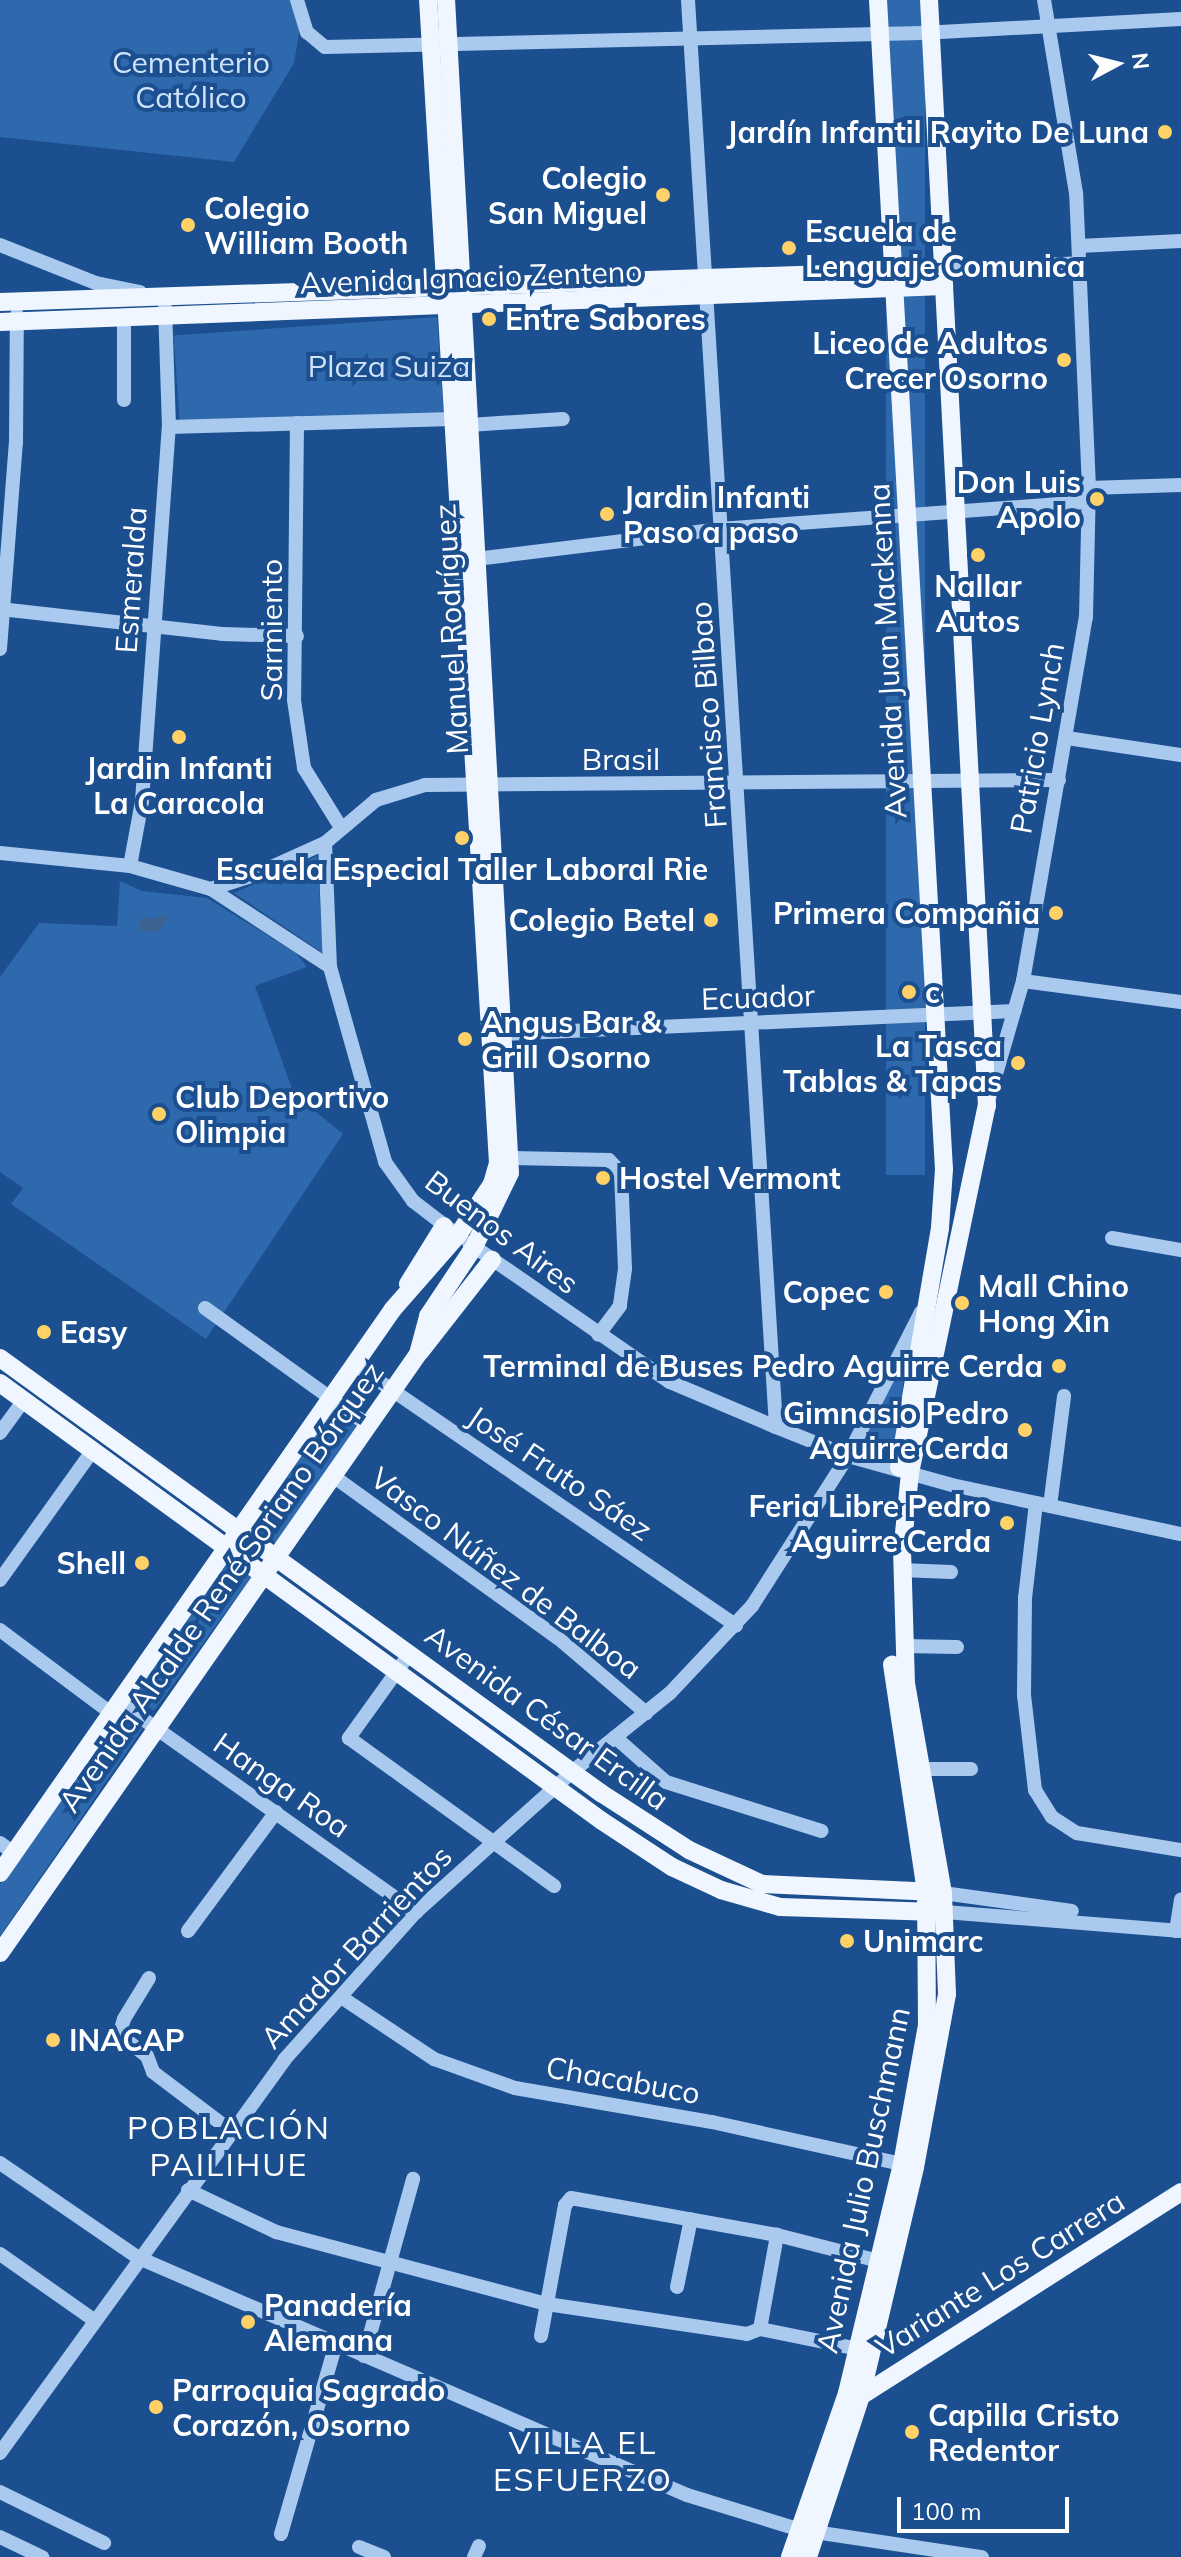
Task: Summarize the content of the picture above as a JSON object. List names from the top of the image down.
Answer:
{
  "streets": {
    "main road": [
      "Avenida Ignacio Zenteno",
      "Manuel Rodríguez",
      "Avenida Juan Mackenna",
      "Patricio Lynch",
      "Avenida Alcalde René Soriano Bórquez",
      "Avenida César Ercilla",
      "Avenida Julio Buschmann",
      "Variante Los Carrera"
    ],
    "street": [
      "Esmeralda",
      "Sarmiento",
      "Francisco Bilbao",
      "Brasil",
      "Ecuador",
      "Buenos Aires",
      "José Fruto Sáez",
      "Vasco Núñez de Balboa",
      "Hanga Roa",
      "Amador Barrientos",
      "Chacabuco"
    ]
  },
  "crossings": [
    ["Avenida Ignacio Zenteno", "Esmeralda"],
    ["Avenida Ignacio Zenteno", "Manuel Rodríguez"],
    ["Avenida Ignacio Zenteno", "Avenida Juan Mackenna"],
    ["Avenida Ignacio Zenteno", "Francisco Bilbao"],
    ["Manuel Rodríguez", "Brasil"],
    ["Manuel Rodríguez", "Ecuador"],
    ["Manuel Rodríguez", "Buenos Aires"],
    ["Manuel Rodríguez", "Avenida Alcalde René Soriano Bórquez"],
    ["Sarmiento", "Brasil"],
    ["Avenida Juan Mackenna", "Patricio Lynch"],
    ["Avenida Juan Mackenna", "Brasil"],
    ["Avenida Juan Mackenna", "Ecuador"],
    ["Avenida Juan Mackenna", "Buenos Aires"],
    ["Avenida Juan Mackenna", "Amador Barrientos"],
    ["Avenida Juan Mackenna", "Avenida Julio Buschmann"],
    ["Francisco Bilbao", "Brasil"],
    ["Francisco Bilbao", "Ecuador"],
    ["Francisco Bilbao", "Buenos Aires"],
    ["Patricio Lynch", "Brasil"],
    ["Patricio Lynch", "Ecuador"],
    ["Patricio Lynch", "Buenos Aires"],
    ["Patricio Lynch", "Avenida Julio Buschmann"],
    ["Brasil", "Buenos Aires"],
    ["Buenos Aires", "Avenida Alcalde René Soriano Bórquez"],
    ["Buenos Aires", "Amador Barrientos"],
    ["Buenos Aires", "Avenida Julio Buschmann"],
    ["José Fruto Sáez", "Avenida Alcalde René Soriano Bórquez"],
    ["José Fruto Sáez", "Amador Barrientos"],
    ["Vasco Núñez de Balboa", "Avenida Alcalde René Soriano Bórquez"],
    ["Vasco Núñez de Balboa", "Amador Barrientos"],
    ["Avenida Alcalde René Soriano Bórquez", "Avenida César Ercilla"],
    ["Avenida Alcalde René Soriano Bórquez", "Hanga Roa"],
    ["Avenida César Ercilla", "Amador Barrientos"],
    ["Avenida César Ercilla", "Avenida Julio Buschmann"],
    ["Hanga Roa", "Amador Barrientos"],
    ["Amador Barrientos", "Chacabuco"],
    ["Chacabuco", "Avenida Julio Buschmann"],
    ["Avenida Julio Buschmann", "Variante Los Carrera"]
  ],
  "districts": ["POBLACIÓN PAILIHUE", "VILLA EL ESFUERZO"],
  "parks": ["Cementerio Católico", "Plaza Suiza"],
  "places": [
    "Jardín Infantil Rayito De Luna",
    "Colegio San Miguel",
    "Colegio William Booth",
    "Escuela de Lenguaje Comunica",
    "Entre Sabores",
    "Liceo de Adultos Crecer Osorno",
    "Don Luis Apolo",
    "Jardin Infanti Paso a paso",
    "Nallar Autos",
    "Jardin Infanti La Caracola",
    "Escuela Especial Taller Laboral Rie",
    "Primera Compañia",
    "Colegio Betel",
    "c",
    "Angus Bar & Grill Osorno",
    "La Tasca Tablas & Tapas",
    "Club Deportivo Olimpia",
    "Hostel Vermont",
    "Copec",
    "Mall Chino Hong Xin",
    "Easy",
    "Terminal de Buses Pedro Aguirre Cerda",
    "Gimnasio Pedro Aguirre Cerda",
    "Feria Libre Pedro Aguirre Cerda",
    "Shell",
    "Unimarc",
    "INACAP",
    "Panadería Alemana",
    "Parroquia Sagrado Corazón, Osorno",
    "Capilla Cristo Redentor"
  ],
  "scale_bar": "100 m",
  "north": "right"
}
